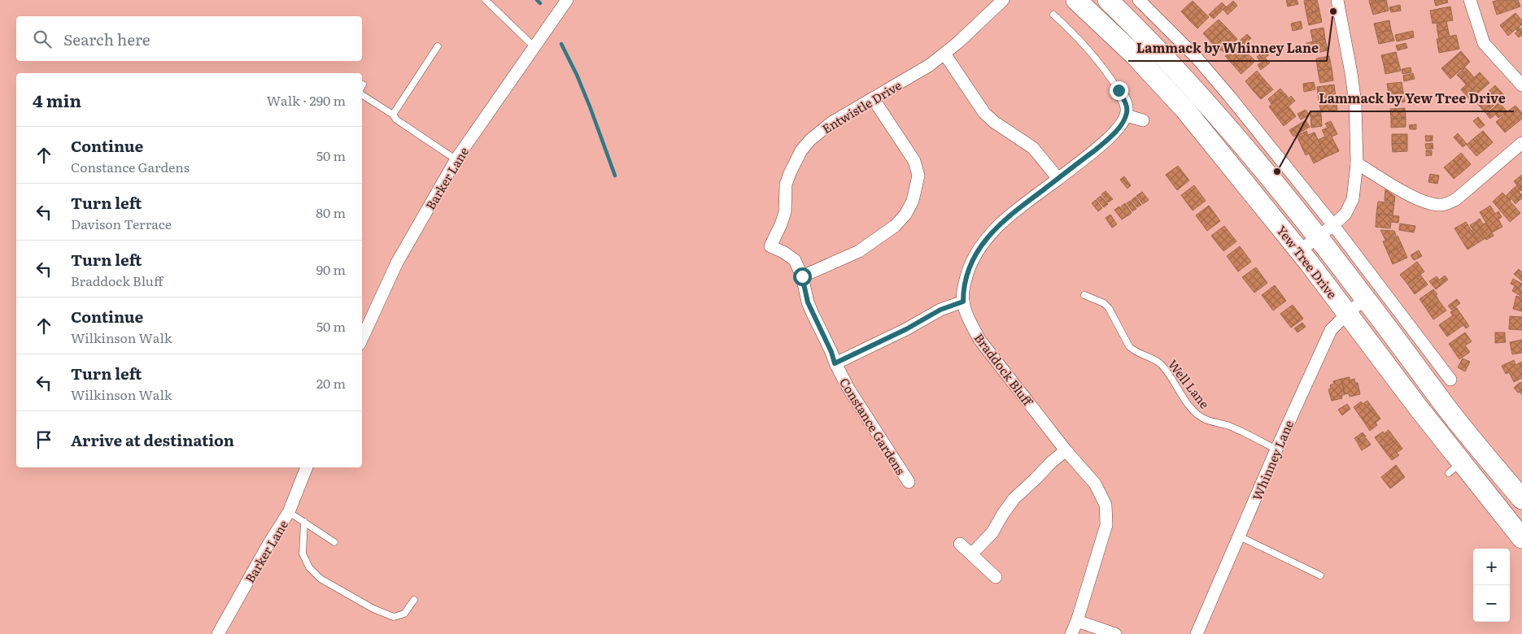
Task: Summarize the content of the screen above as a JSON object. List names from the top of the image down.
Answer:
{
  "streets": {
    "highway": ["Yew Tree Drive"],
    "street": [
      "Entwistle Drive",
      "Barker Lane",
      "Braddock Bluff",
      "Constance Gardens",
      "Whinney Lane"
    ],
    "lane": ["Well Lane"]
  },
  "crossings": [
    ["Entwistle Drive", "Constance Gardens"],
    ["Yew Tree Drive", "Whinney Lane"],
    ["Well Lane", "Whinney Lane"]
  ],
  "places": ["Lammack by Whinney Lane", "Lammack by Yew Tree Drive"],
  "page": {
    "search": "Search here",
    "heading": ["4 min", "Walk · 290 m"],
    "list": [
      ["Continue", "Constance Gardens", "50 m"],
      ["Turn left", "Davison Terrace", "80 m"],
      ["Turn left", "Braddock Bluff", "90 m"],
      ["Continue", "Wilkinson Walk", "50 m"],
      ["Turn left", "Wilkinson Walk", "20 m"],
      "Arrive at destination"
    ],
    "map_buttons": ["+", "−"]
  }
}
